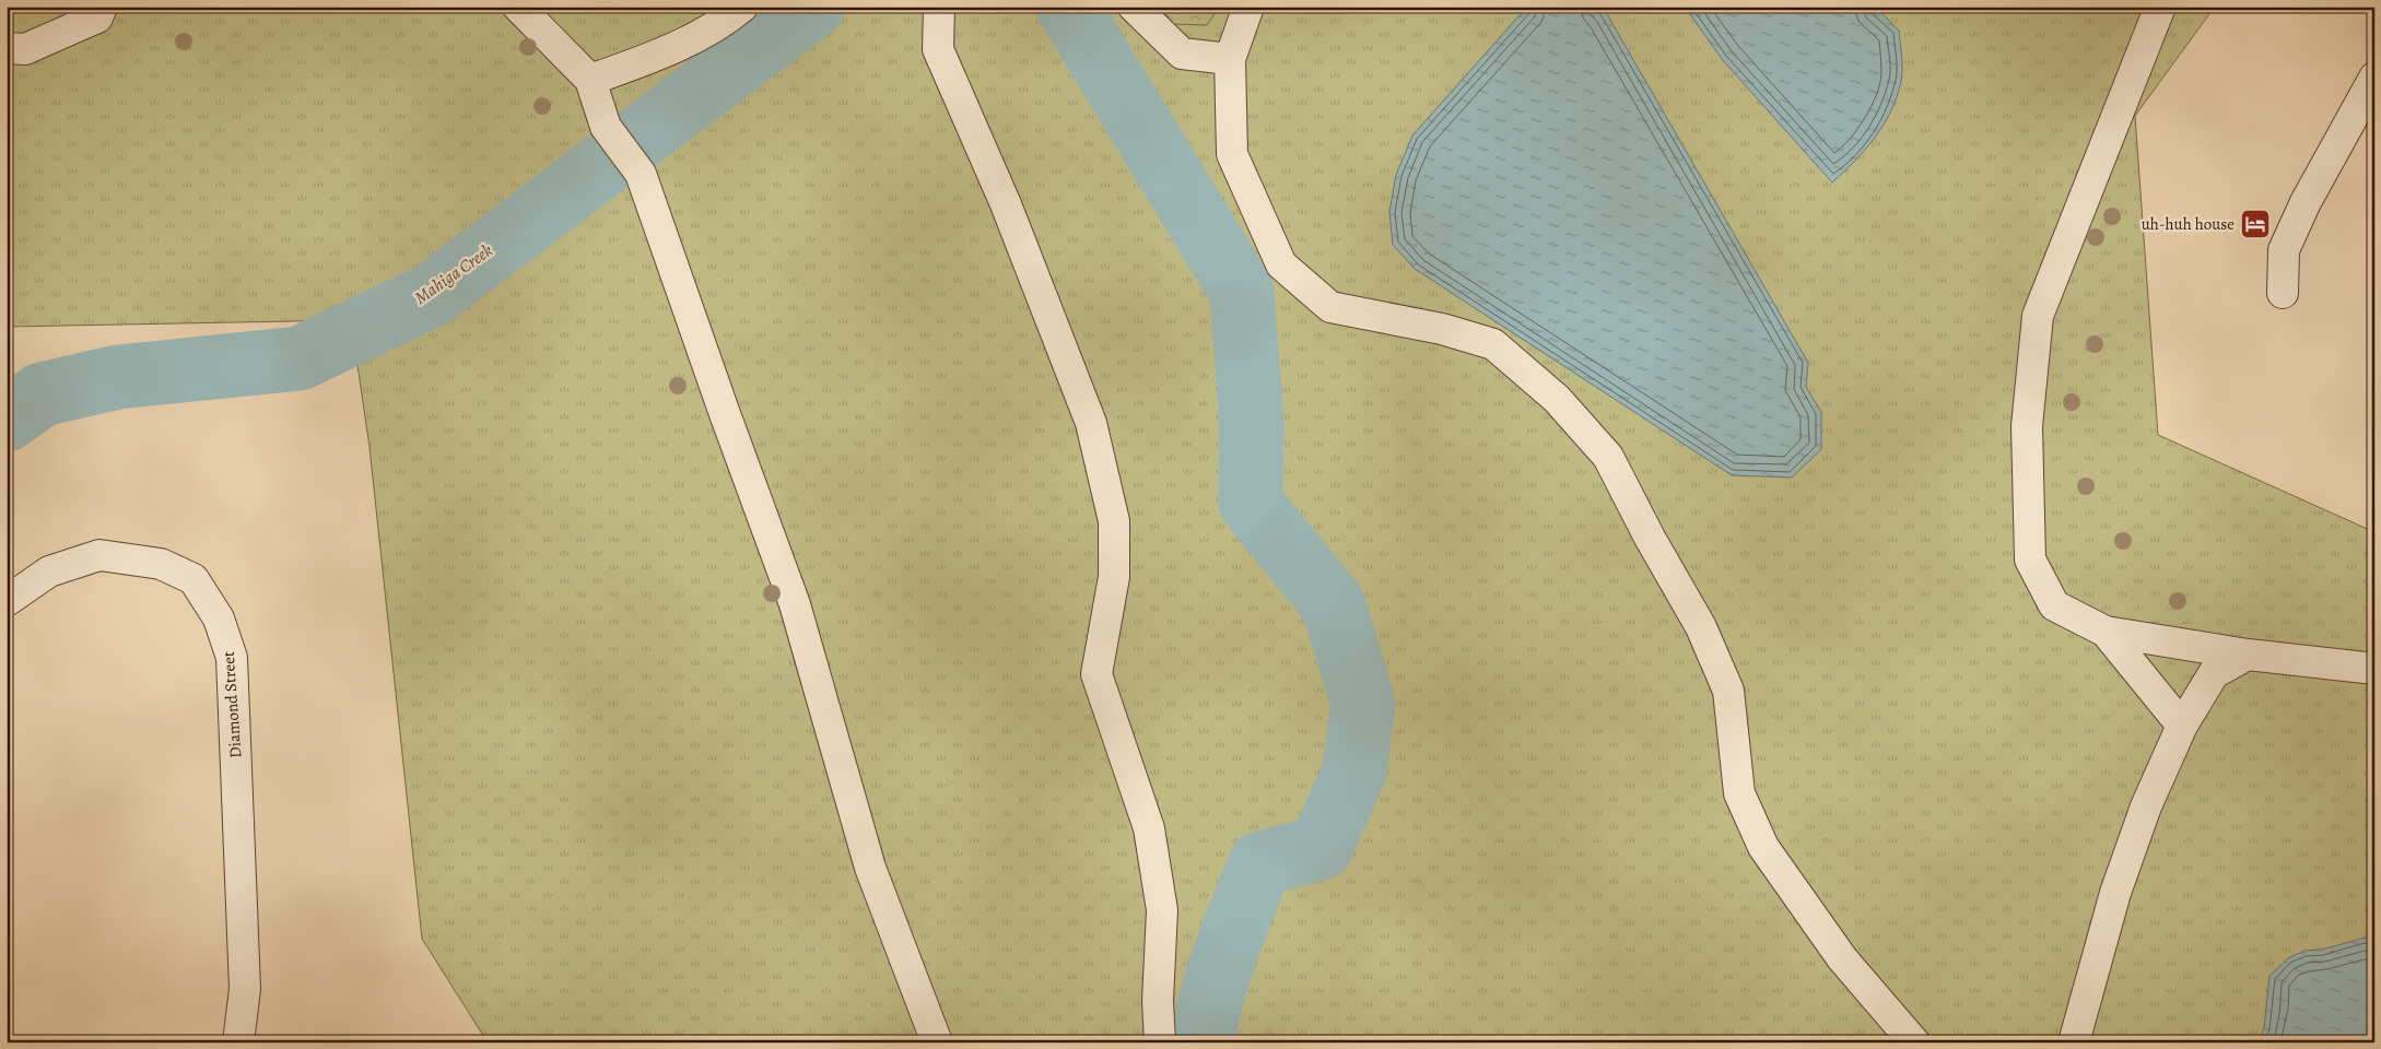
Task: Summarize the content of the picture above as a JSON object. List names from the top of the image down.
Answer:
{
  "streets": {
    "street": ["Diamond Street"]
  },
  "water": ["Mahiga Creek"],
  "places": {
    "hotel": ["uh-huh house"]
  }
}
